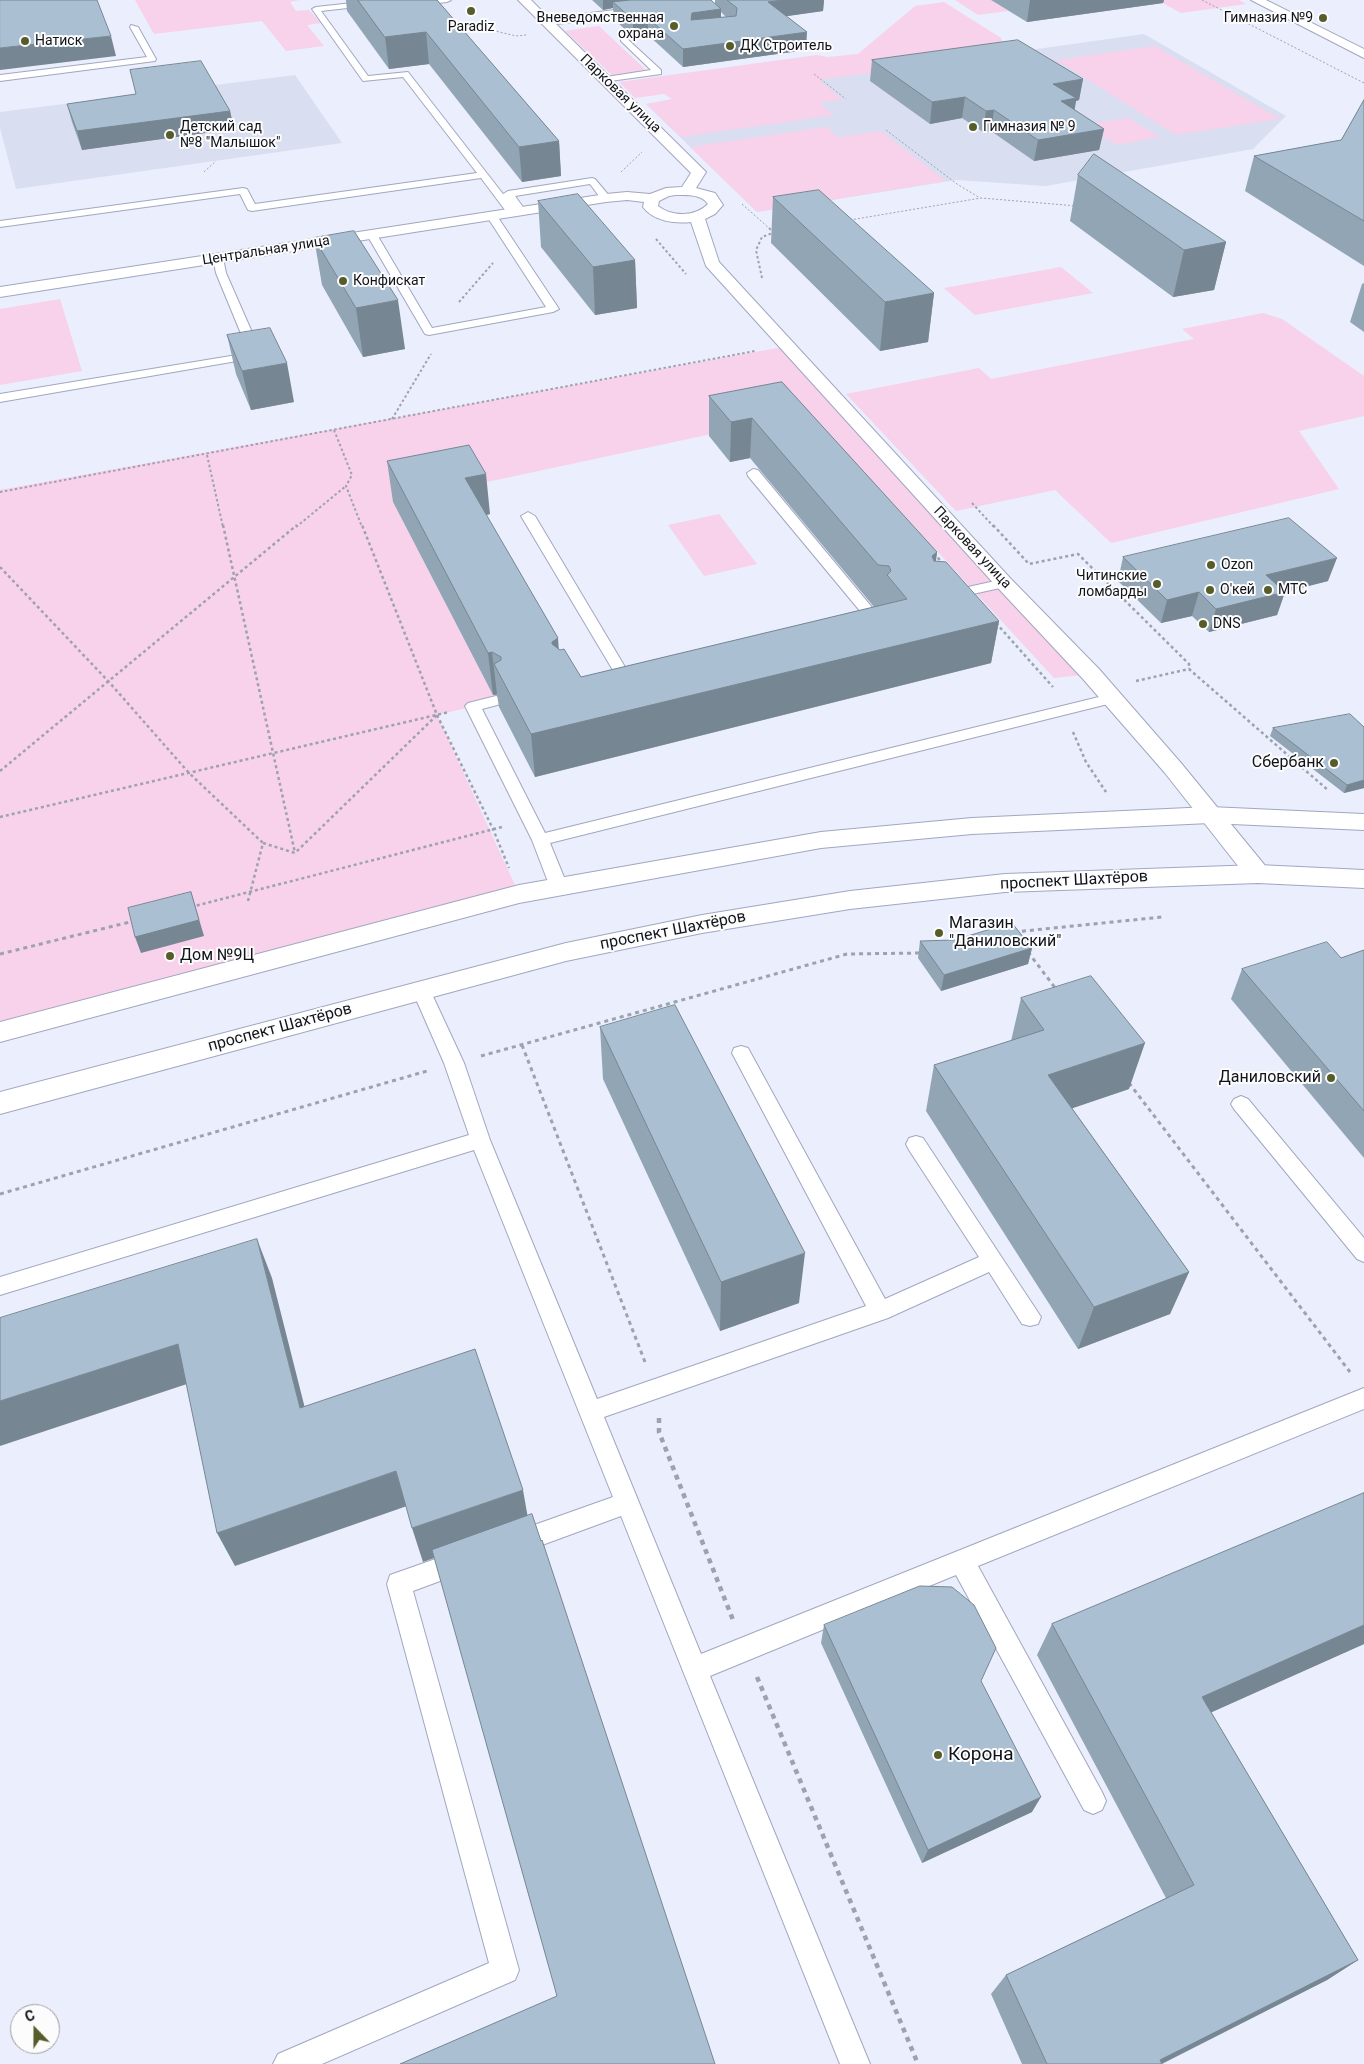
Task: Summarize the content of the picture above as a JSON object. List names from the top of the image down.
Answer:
{
  "streets": {
    "street": ["Парковая улица", "Центральная улица", "проспект Шахтёров"]
  },
  "crossings": [
    ["Парковая улица", "проспект Шахтёров"]
  ],
  "places": [
    "Paradiz",
    "Гимназия №9",
    "Вневедомственная охрана",
    "Натиск",
    "ДК Строитель",
    "Гимназия № 9",
    "Детский сад №8 \"Малышок\"",
    "Конфискат",
    "Ozon",
    "Читинские ломбарды",
    "О'кей",
    "МТС",
    "DNS",
    "Сбербанк",
    "Магазин \"Даниловский\"",
    "Дом №9Ц",
    "Даниловский",
    "Корона"
  ],
  "north": "top"
}
